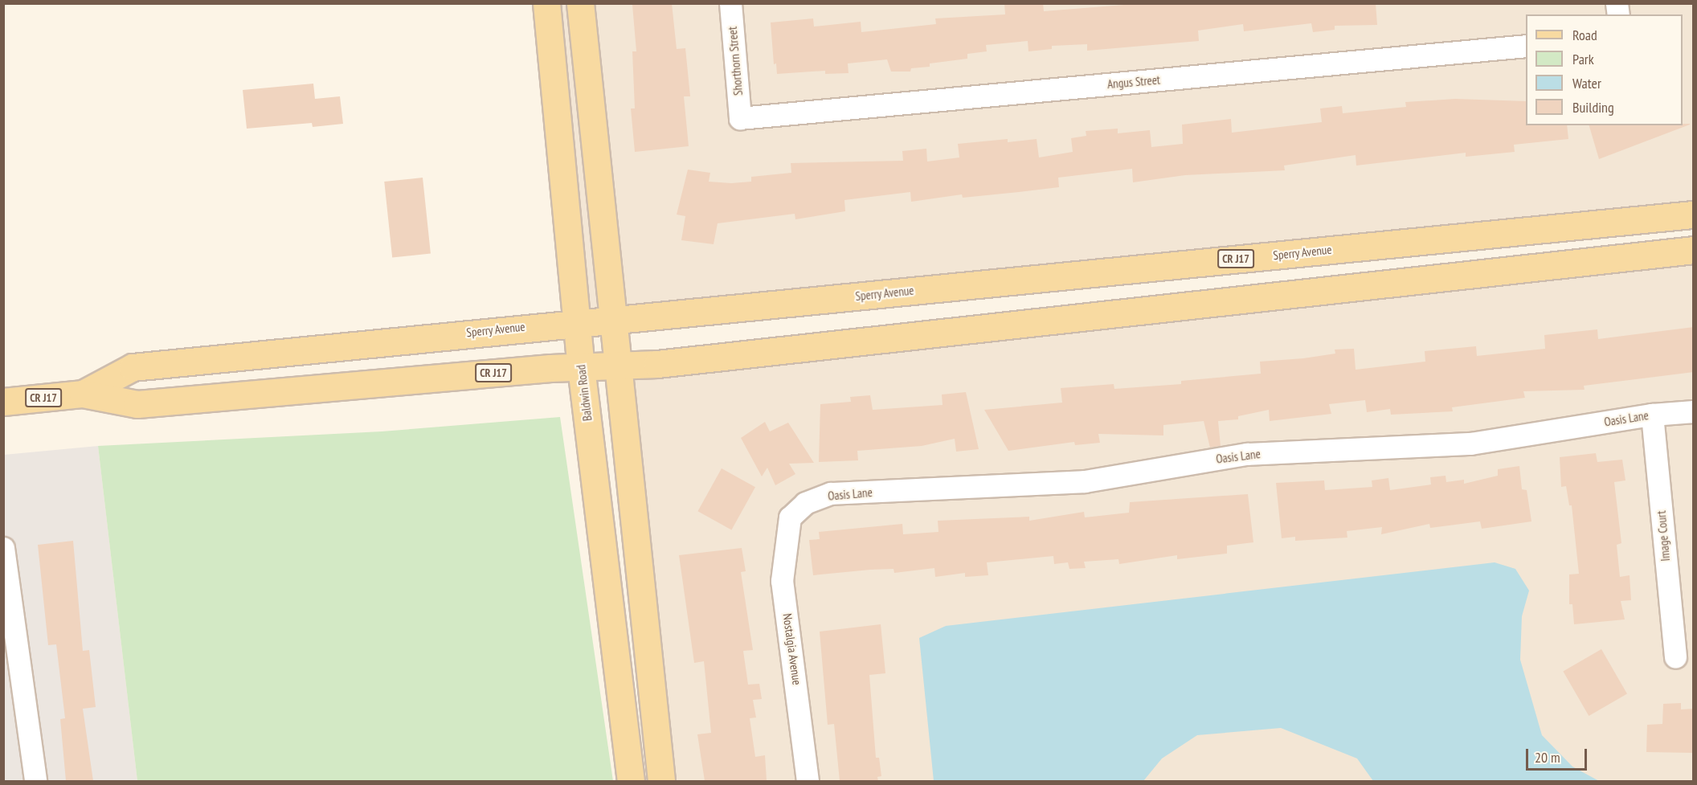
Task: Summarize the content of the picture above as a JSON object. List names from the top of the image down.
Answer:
{
  "streets": {
    "main road": ["Sperry Avenue", "CR J17", "Baldwin Road"],
    "street": [
      "Shorthorn Street",
      "Angus Street",
      "Oasis Lane",
      "Image Court",
      "Nostalgia Avenue"
    ]
  },
  "crossings": [
    ["Shorthorn Street", "Angus Street"],
    ["Sperry Avenue", "Baldwin Road"],
    ["Oasis Lane", "Image Court"],
    ["Oasis Lane", "Nostalgia Avenue"]
  ],
  "legend": [
    "Road",
    "Park",
    "Water",
    "Building"
  ],
  "scale_bar": "20 m"
}
